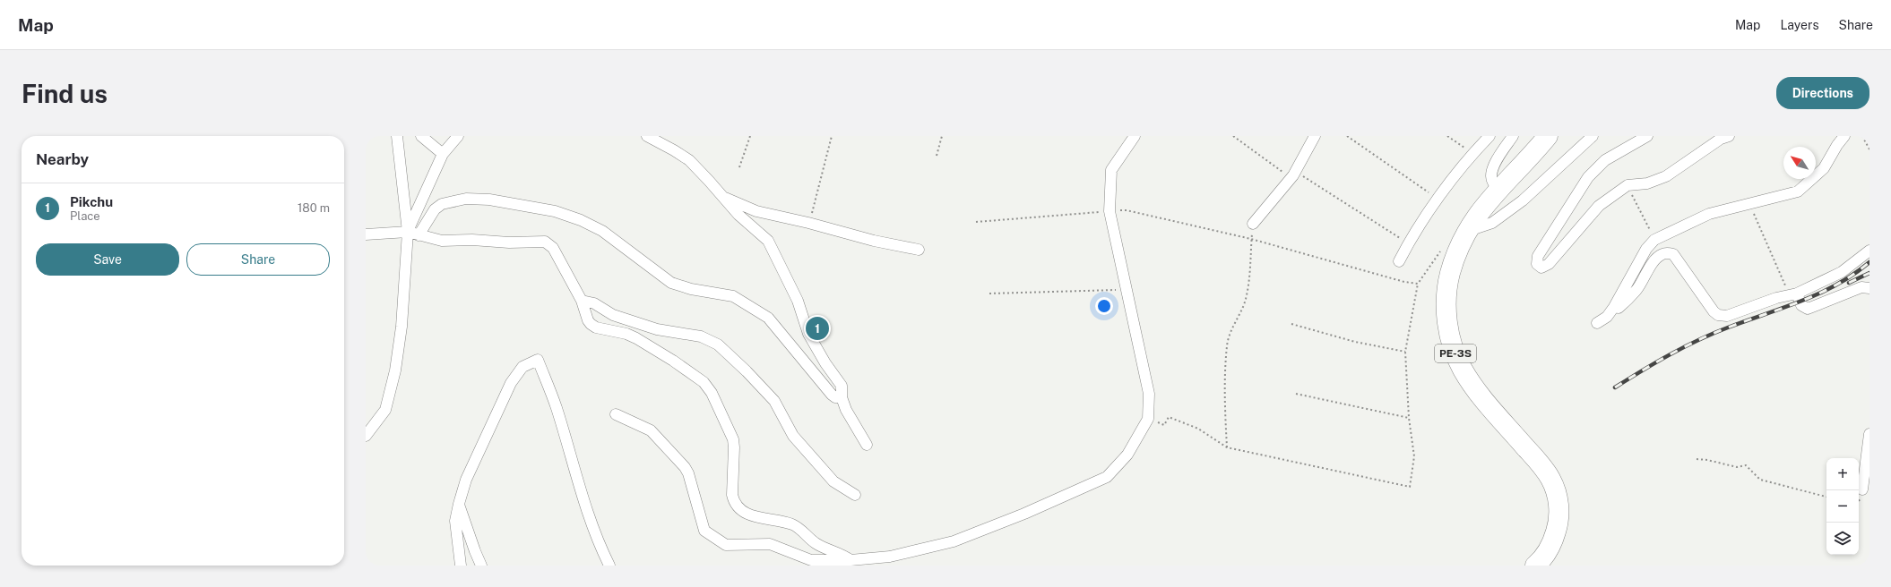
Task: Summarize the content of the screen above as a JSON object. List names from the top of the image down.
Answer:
{
  "streets": {
    "highway": ["PE-3S"]
  },
  "north": "top left",
  "page": {
    "header": "Map",
    "nav": ["Map", "Layers", "Share"],
    "buttons": [
      "Directions",
      ["Save", "Share"]
    ],
    "title": "Find us",
    "heading": "Nearby",
    "list": [
      {
        "mark": "1",
        "name": "Pikchu",
        "note": "Place",
        "value": "180 m"
      }
    ],
    "pins": "1",
    "map_buttons": ["+", "−"]
  }
}
